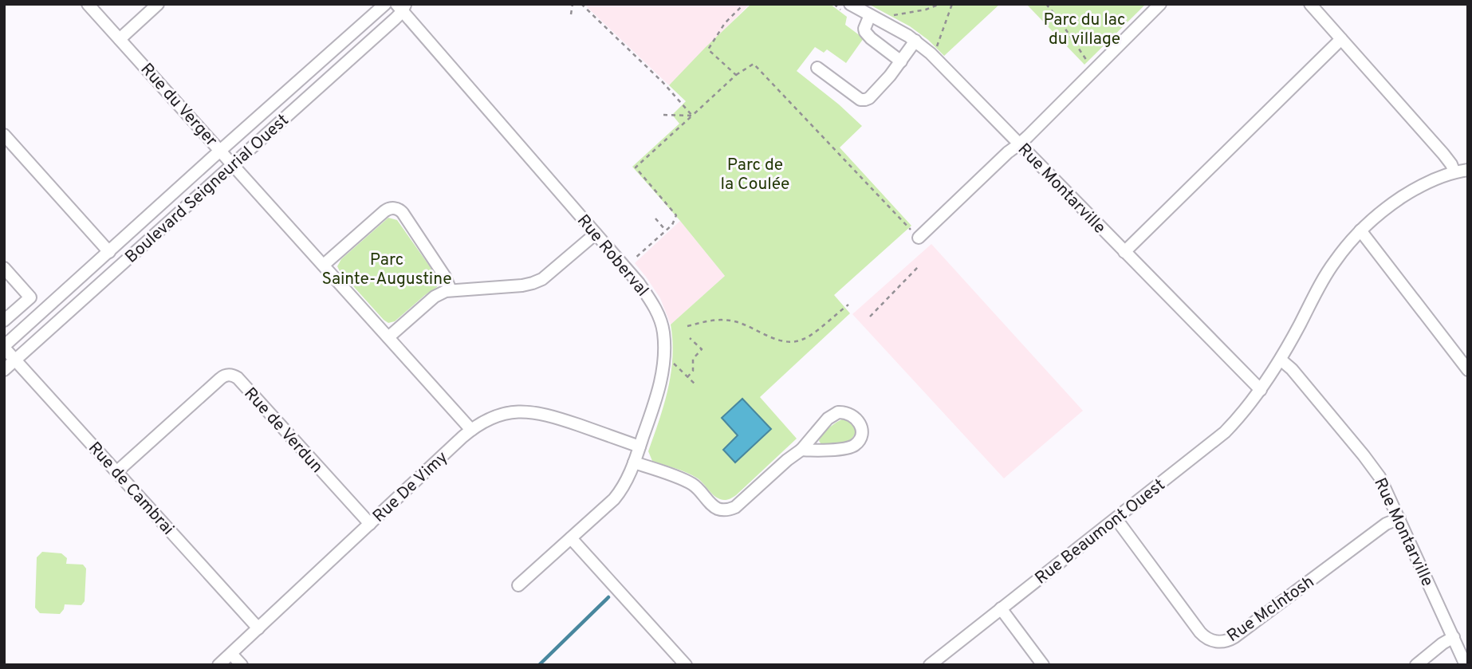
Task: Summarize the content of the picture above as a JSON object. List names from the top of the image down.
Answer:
{
  "streets": {
    "street": [
      "Rue du Verger",
      "Boulevard Seigneurial Ouest",
      "Rue Montarville",
      "Rue Roberval",
      "Rue de Verdun",
      "Rue De Vimy",
      "Rue de Cambrai",
      "Rue Beaumont Ouest",
      "Rue McIntosh"
    ]
  },
  "crossings": [
    ["Rue du Verger", "Boulevard Seigneurial Ouest"],
    ["Rue du Verger", "Rue De Vimy"],
    ["Boulevard Seigneurial Ouest", "Rue Roberval"],
    ["Boulevard Seigneurial Ouest", "Rue de Cambrai"],
    ["Rue Montarville", "Rue Beaumont Ouest"],
    ["Rue Montarville", "Rue McIntosh"],
    ["Rue Roberval", "Rue De Vimy"],
    ["Rue de Verdun", "Rue De Vimy"],
    ["Rue de Verdun", "Rue de Cambrai"],
    ["Rue De Vimy", "Rue de Cambrai"],
    ["Rue Beaumont Ouest", "Rue McIntosh"]
  ],
  "parks": ["Parc du lac du village", "Parc de la Coulée", "Parc Sainte-Augustine"]
}
